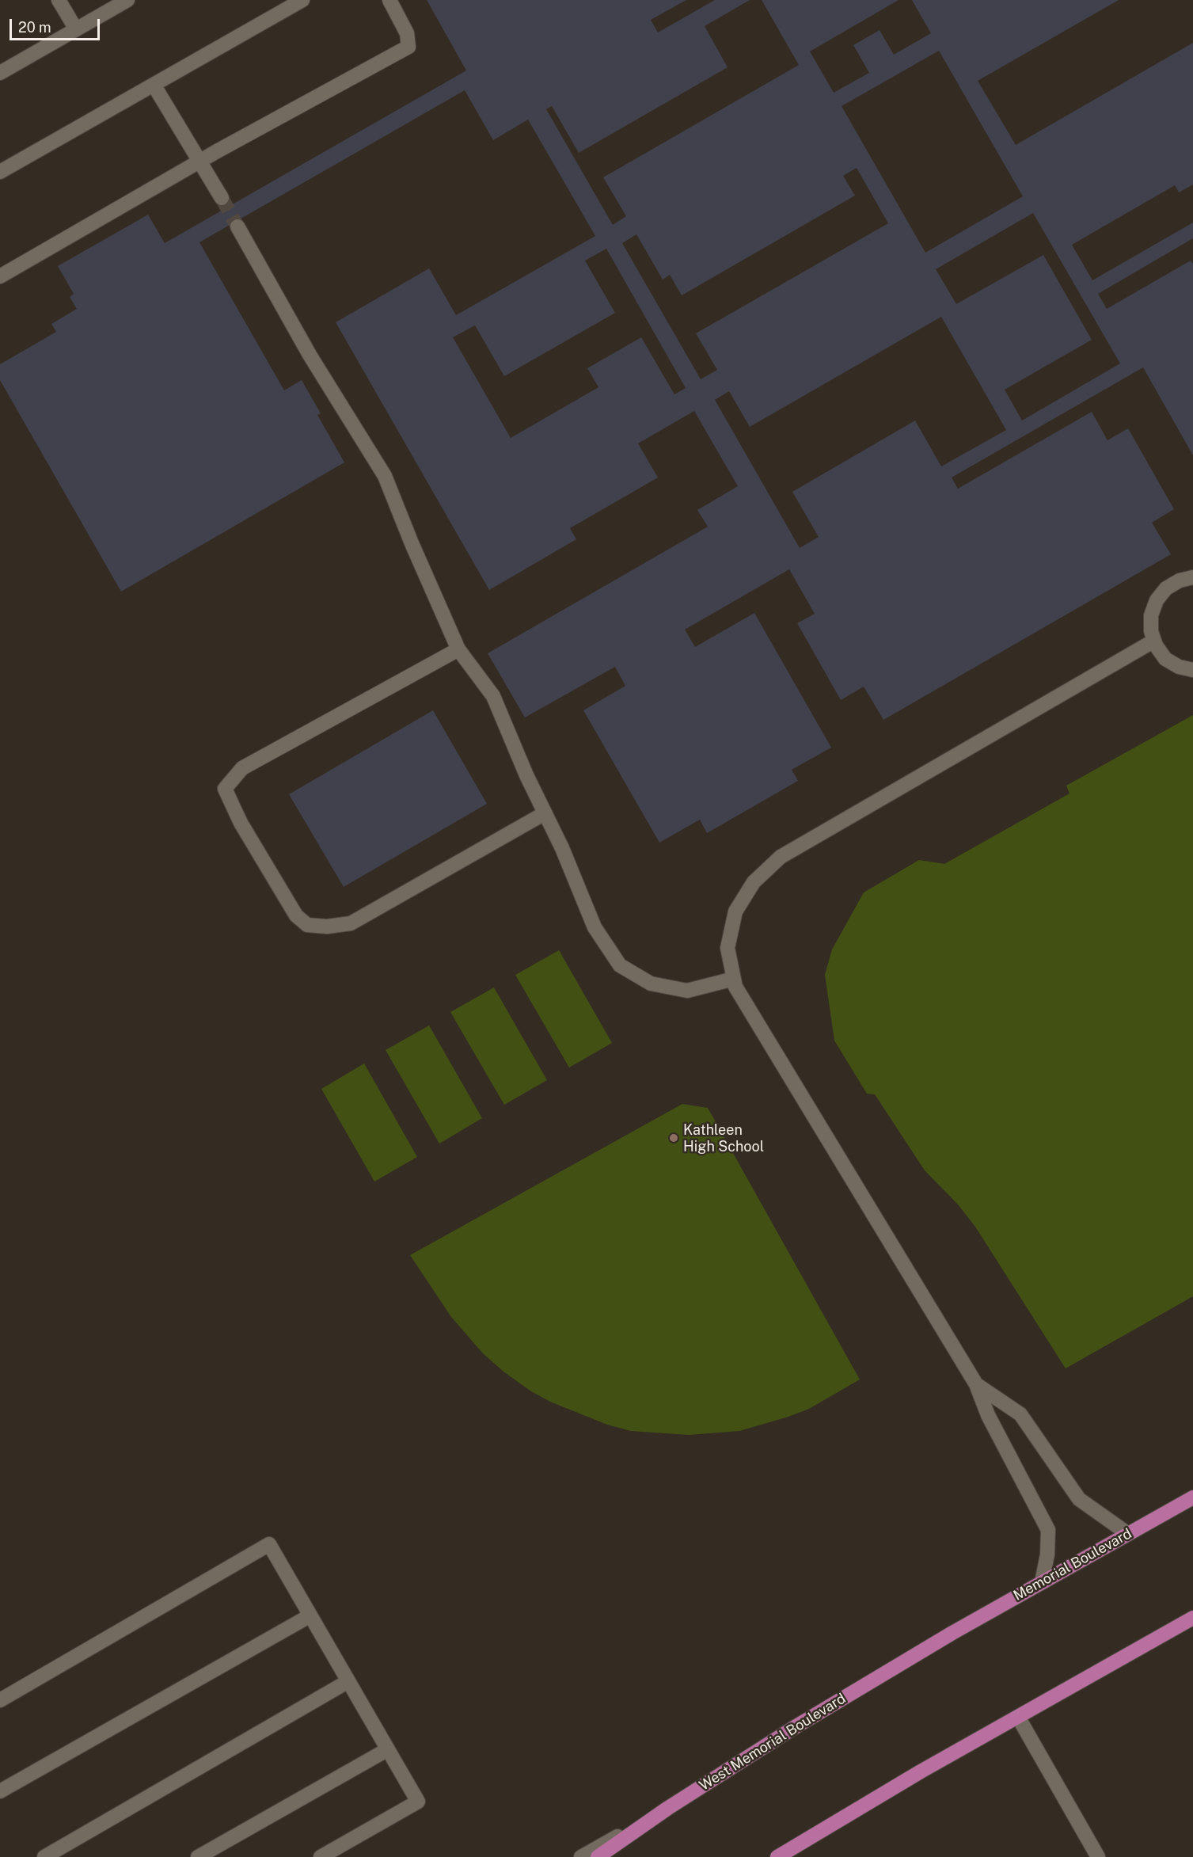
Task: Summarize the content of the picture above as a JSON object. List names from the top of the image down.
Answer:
{
  "streets": {
    "main road": ["Memorial Boulevard", "West Memorial Boulevard"]
  },
  "crossings": [
    ["Memorial Boulevard", "West Memorial Boulevard"]
  ],
  "places": ["Kathleen High School"],
  "scale_bar": "20 m"
}
